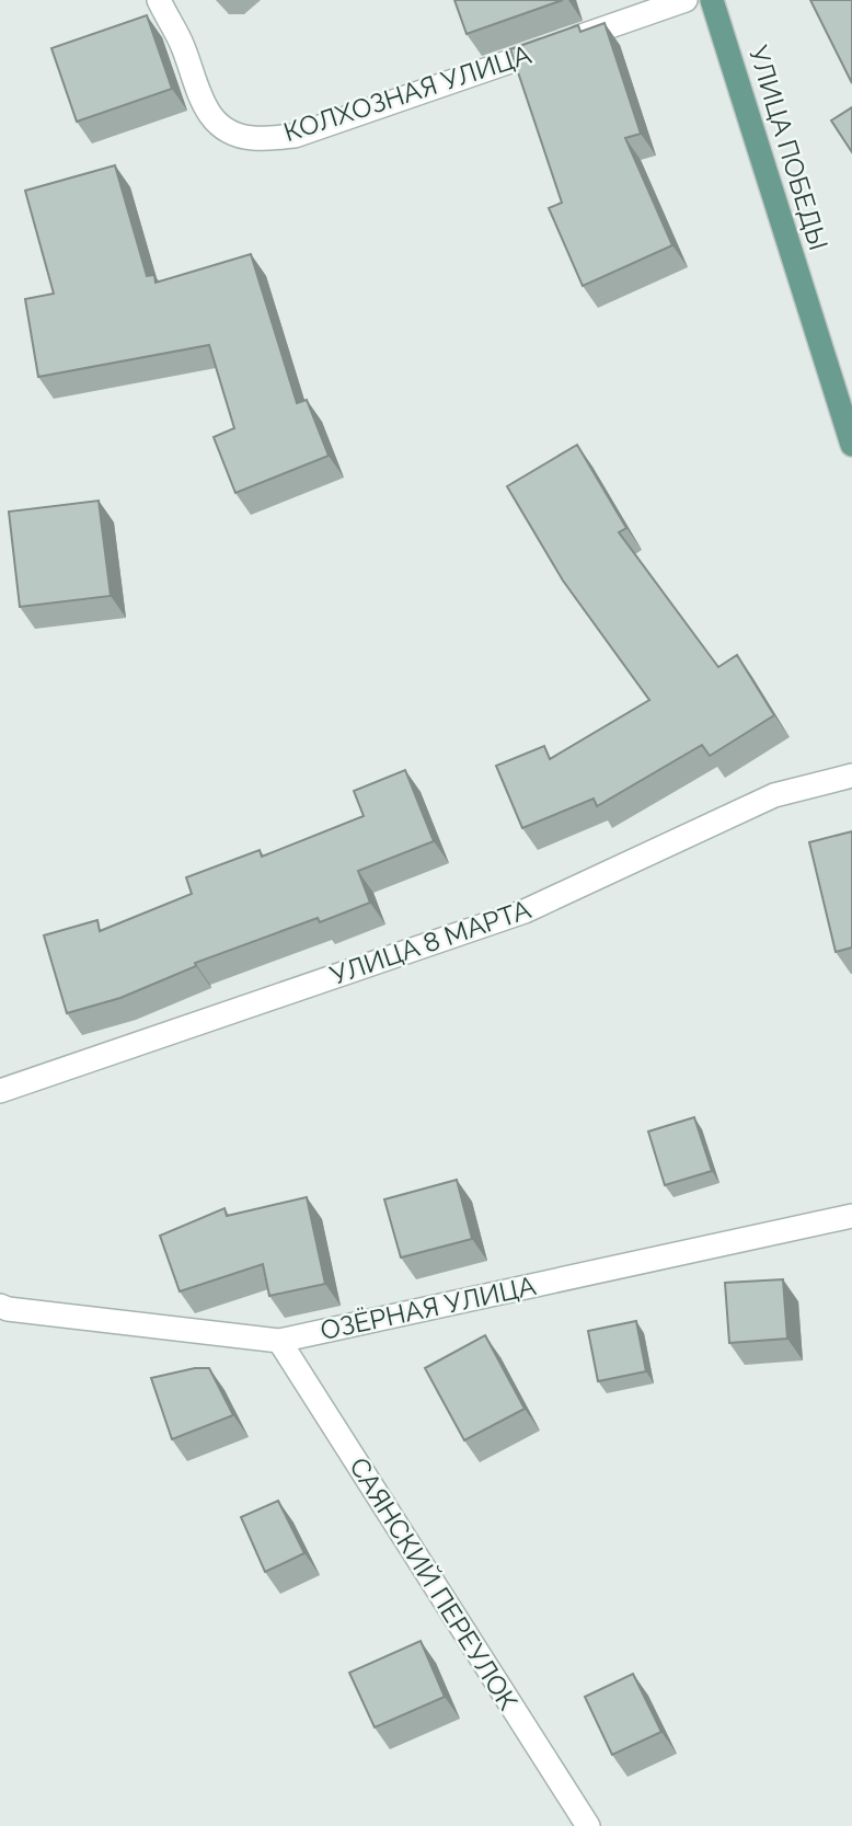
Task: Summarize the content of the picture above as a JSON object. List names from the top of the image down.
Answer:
{
  "streets": {
    "main road": ["УЛИЦА ПОБЕДЫ"],
    "street": [
      "КОЛХОЗНАЯ УЛИЦА",
      "УЛИЦА 8 МАРТА",
      "ОЗЁРНАЯ УЛИЦА",
      "САЯНСКИЙ ПЕРЕУЛОК"
    ]
  },
  "crossings": [
    ["ОЗЁРНАЯ УЛИЦА", "САЯНСКИЙ ПЕРЕУЛОК"]
  ]
}
